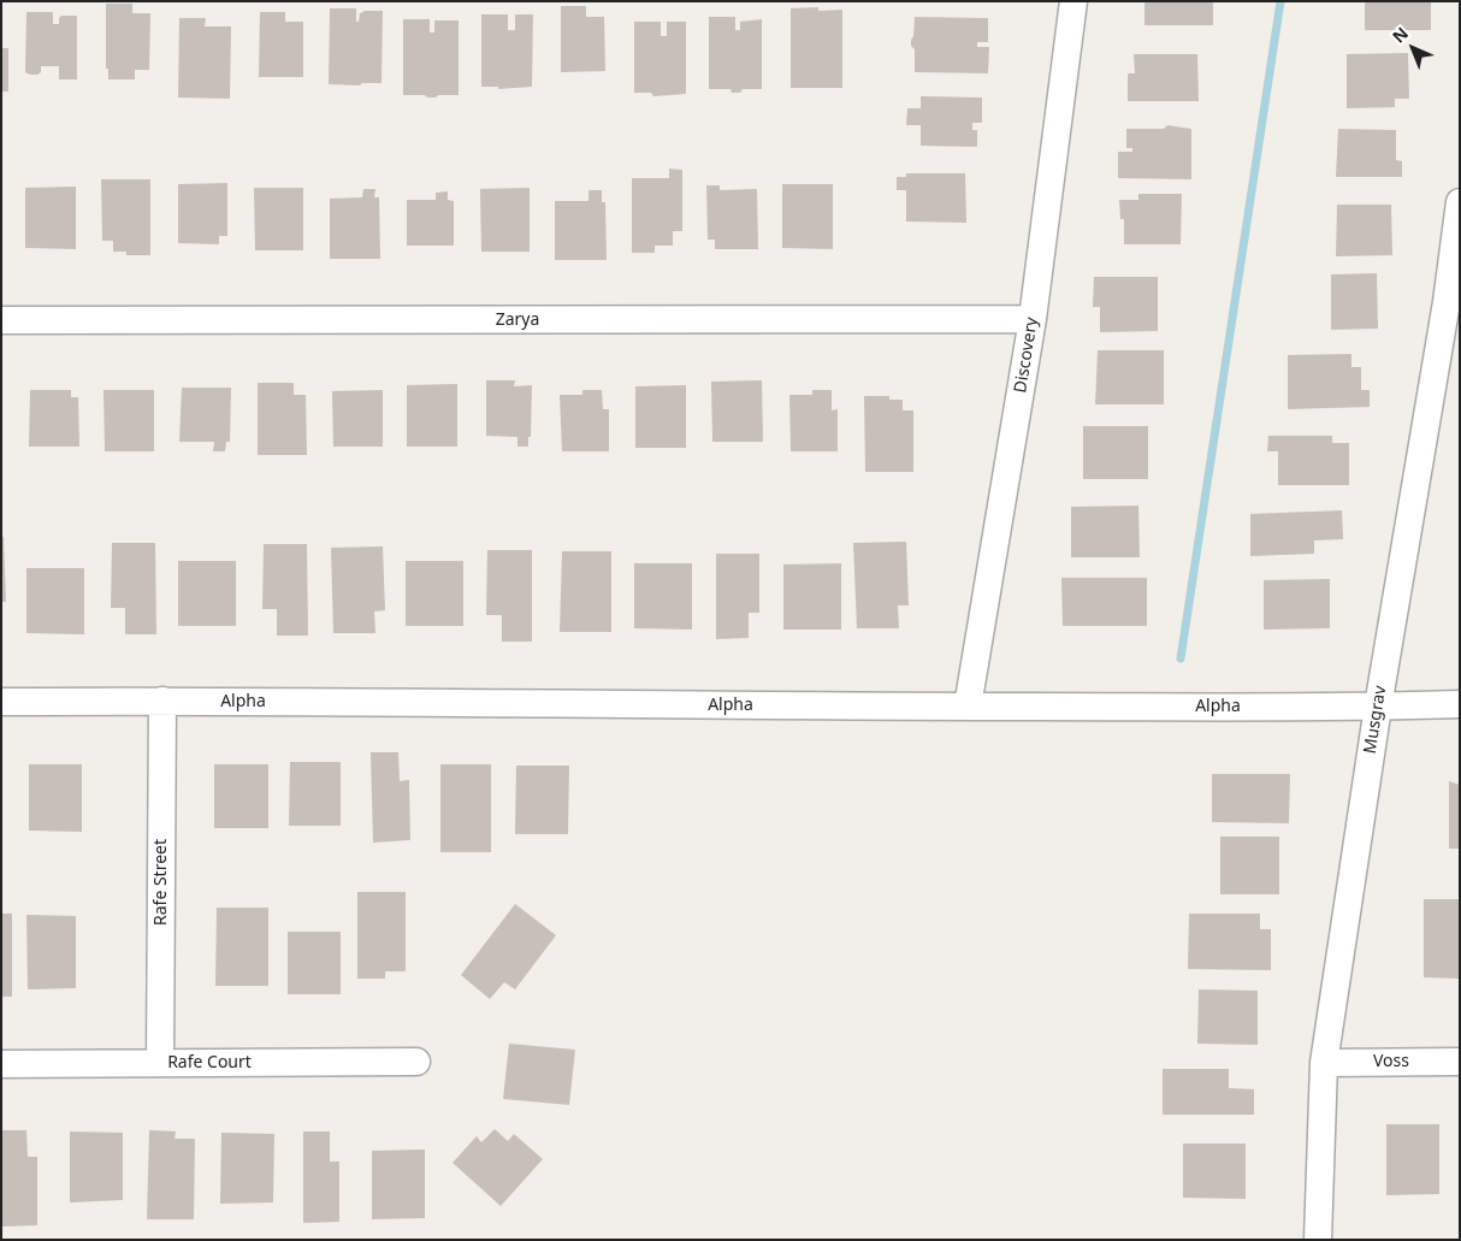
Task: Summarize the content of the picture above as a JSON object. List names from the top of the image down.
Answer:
{
  "streets": {
    "street": [
      "Zarya",
      "Discovery",
      "Alpha",
      "Musgrav",
      "Rafe Street",
      "Voss",
      "Rafe Court"
    ]
  },
  "crossings": [
    ["Zarya", "Discovery"],
    ["Discovery", "Alpha"],
    ["Alpha", "Musgrav"],
    ["Alpha", "Rafe Street"],
    ["Musgrav", "Voss"],
    ["Rafe Street", "Rafe Court"]
  ],
  "north": "top left"
}
